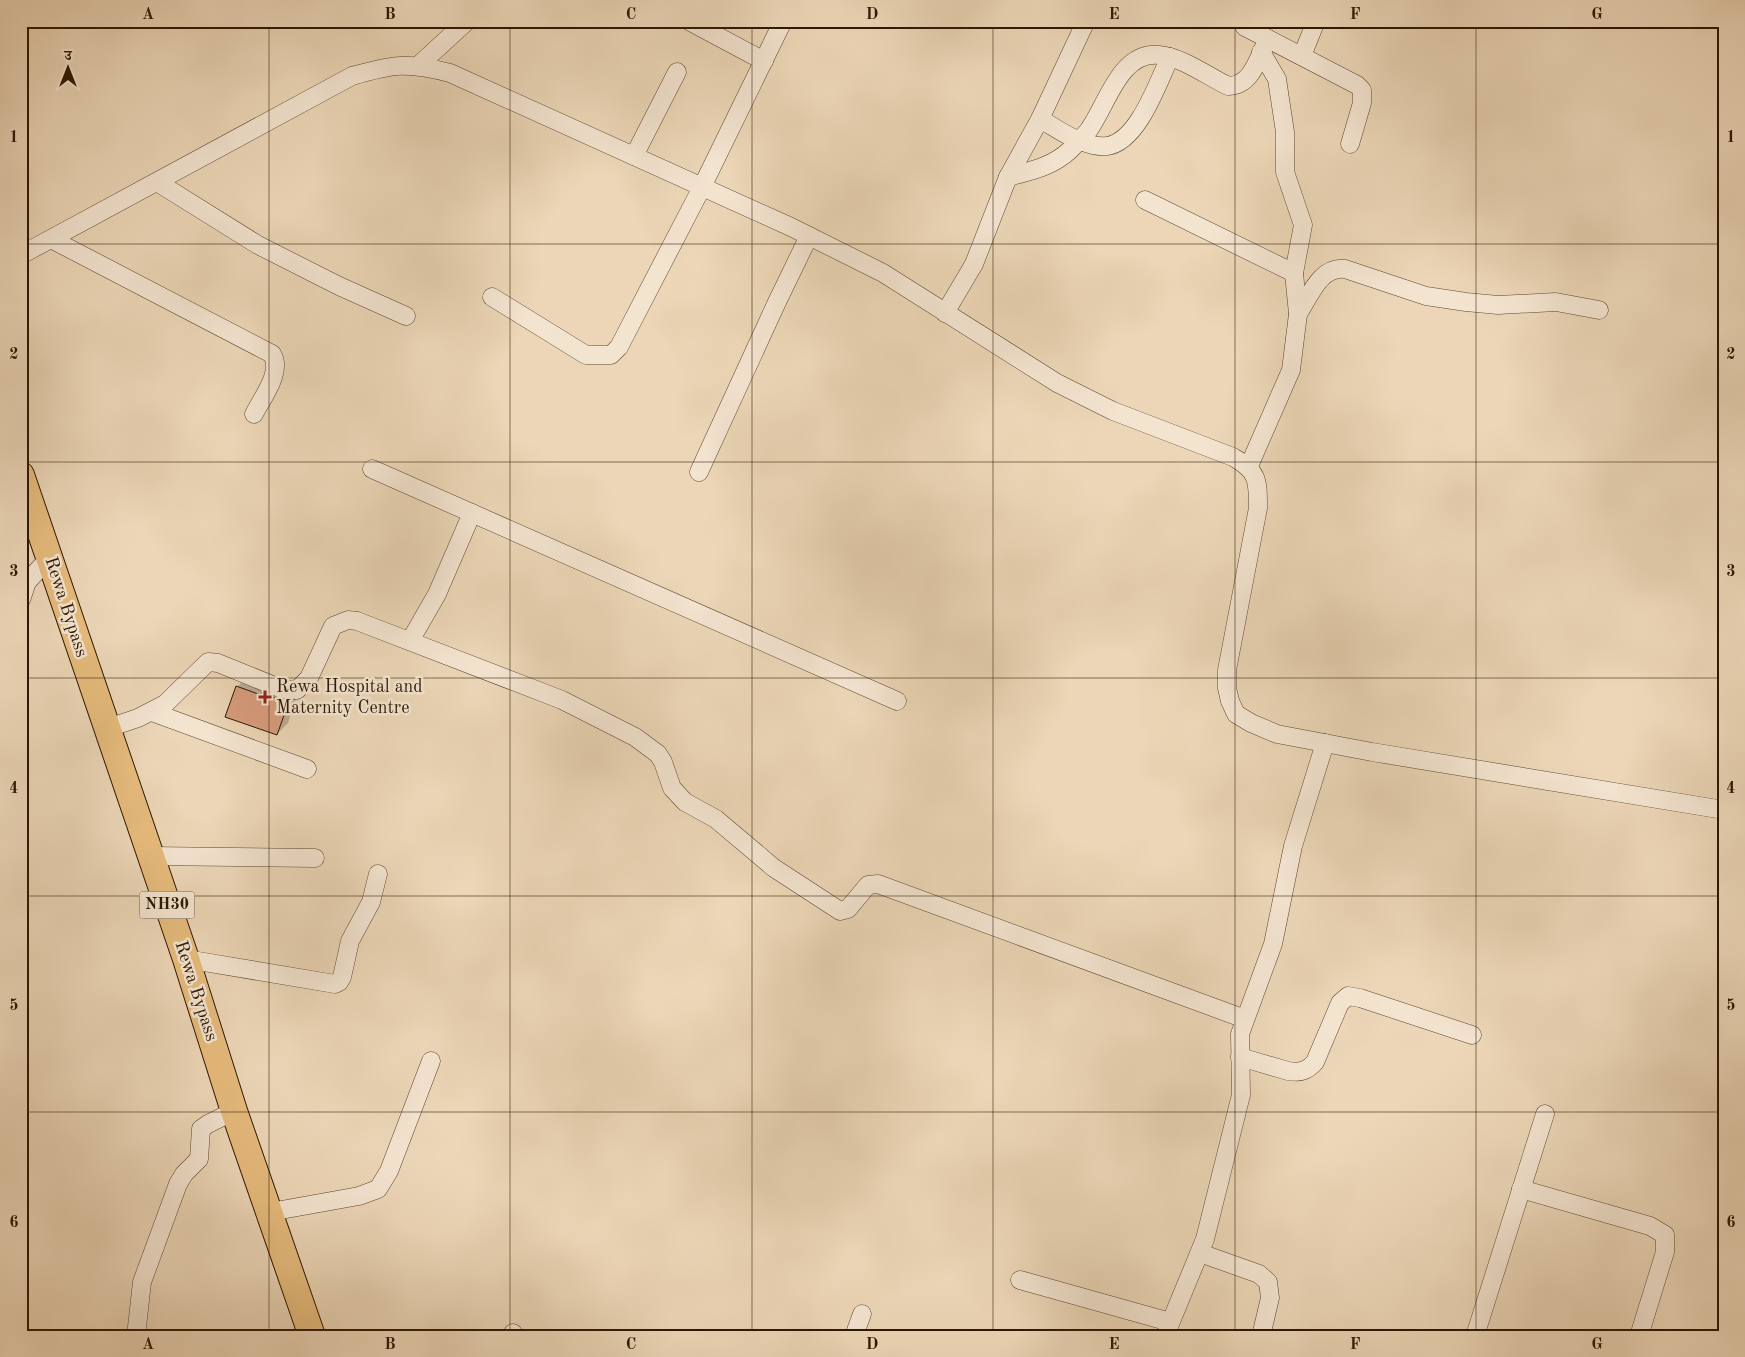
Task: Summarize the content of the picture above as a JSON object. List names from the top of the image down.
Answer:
{
  "streets": {
    "highway": ["Rewa Bypass", "NH30"]
  },
  "places": {
    "health": ["Rewa Hospital and Maternity Centre"]
  },
  "north": "top",
  "grid": {
    "columns": [
      "A",
      "B",
      "C",
      "D",
      "E",
      "F",
      "G"
    ],
    "rows": [
      "1",
      "2",
      "3",
      "4",
      "5",
      "6"
    ]
  }
}
